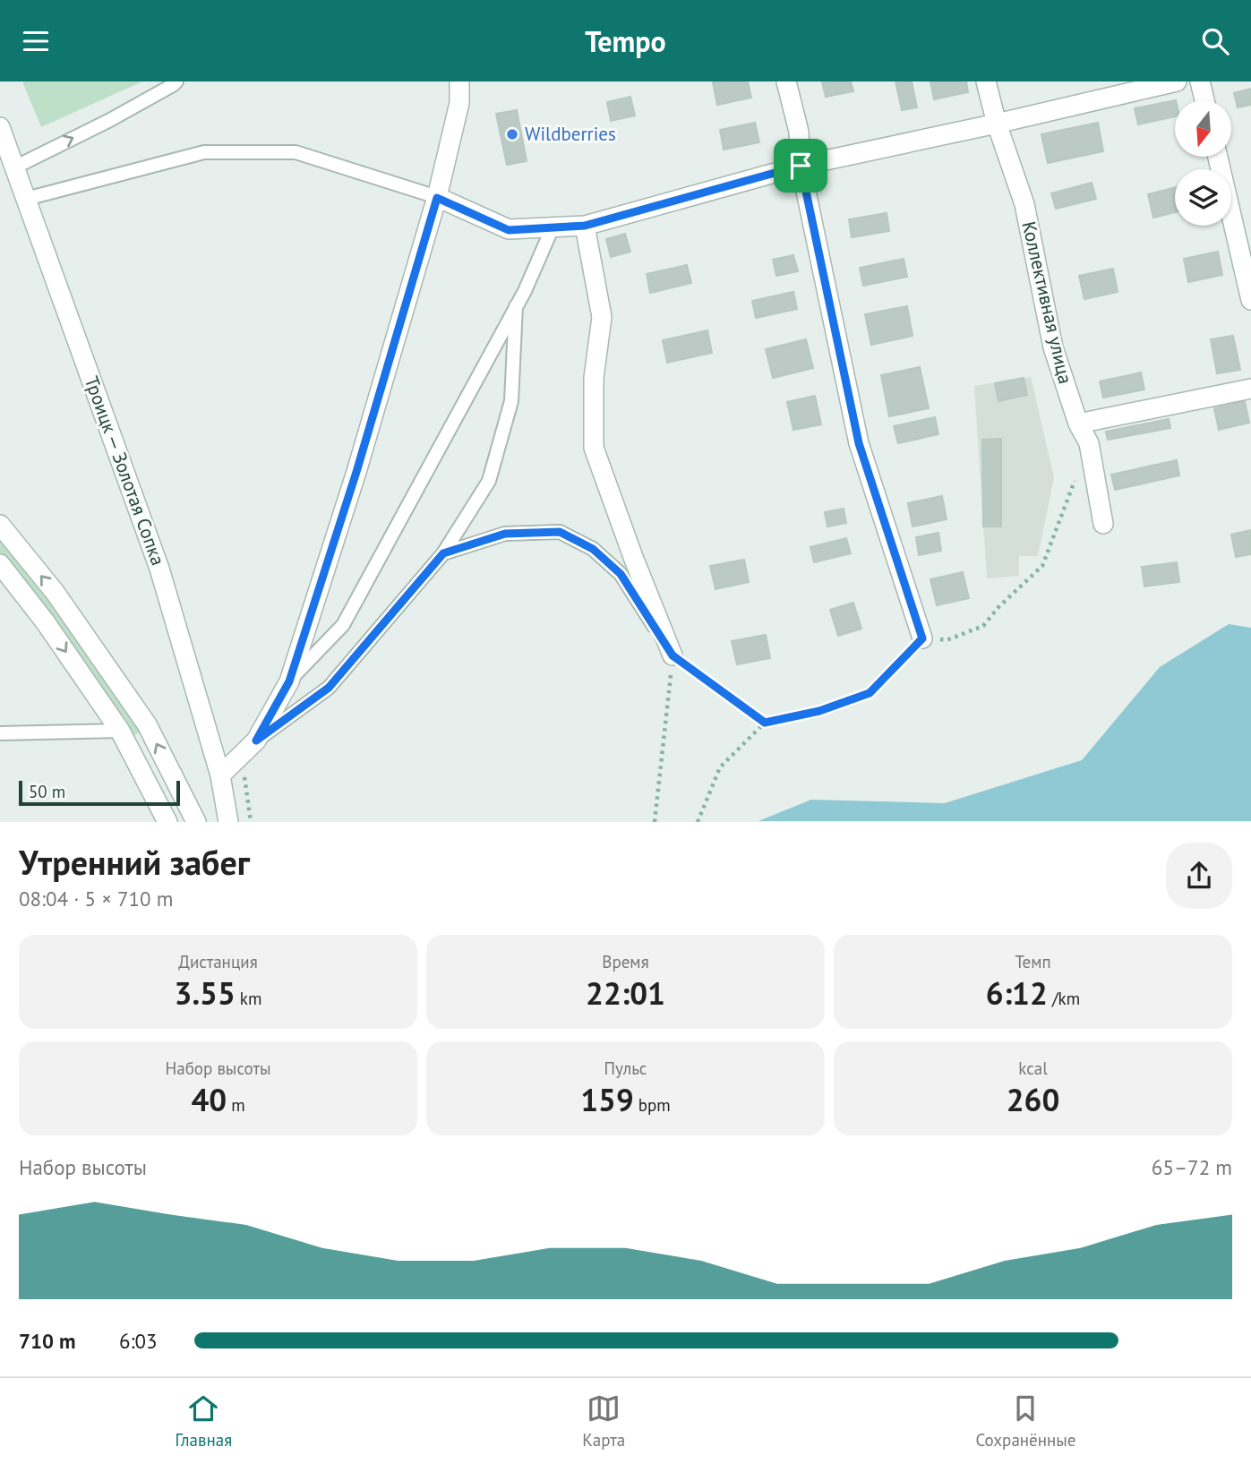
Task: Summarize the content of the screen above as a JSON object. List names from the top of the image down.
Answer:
{
  "streets": {
    "street": ["Коллективная улица", "Троицк — Золотая Сопка"]
  },
  "places": ["Wildberries"],
  "scale_bar": "50 m",
  "north": "bottom",
  "page": {
    "header": "Tempo",
    "scale": "50 m",
    "heading": ["Утренний забег", "08:04 · 5 × 710 m"],
    "stats": [
      ["Дистанция", "3.55 km"],
      ["Время", "22:01"],
      ["Темп", "6:12 /km"],
      ["Набор высоты", "40 m"],
      ["Пульс", "159 bpm"],
      ["kcal", "260"]
    ],
    "chart": ["Набор высоты", "65–72 m"],
    "list": [
      {
        "name": "710 m",
        "note": "6:03"
      }
    ],
    "tabs": ["Главная", "Карта", "Сохранённые"]
  }
}
